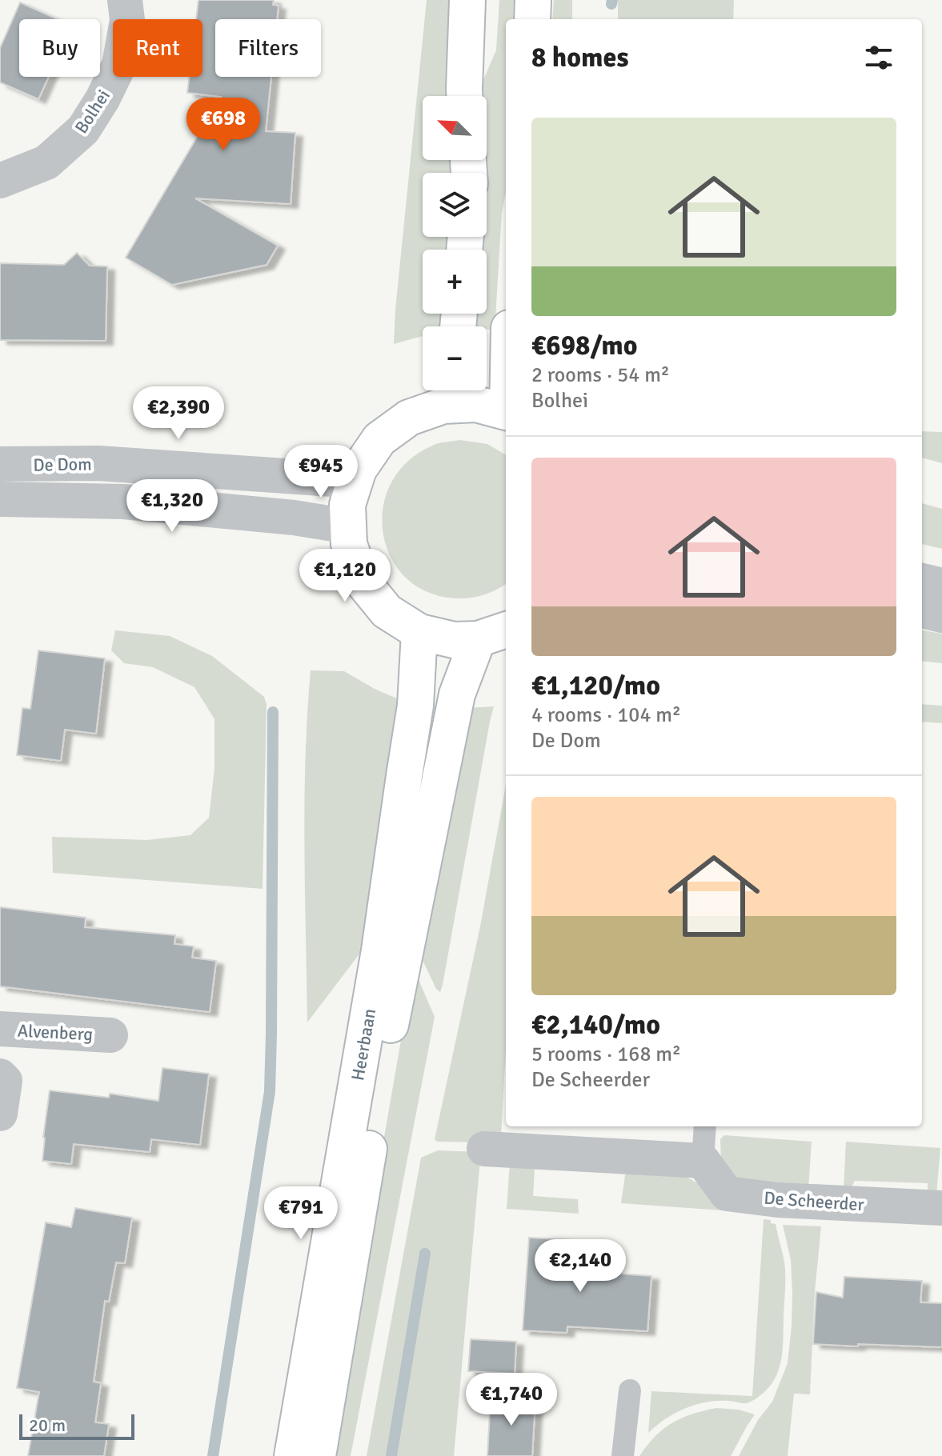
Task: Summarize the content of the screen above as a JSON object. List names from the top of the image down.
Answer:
{
  "streets": {
    "main road": ["Heerbaan"],
    "street": [
      "Bolhei",
      "De Dom",
      "Alvenberg",
      "De Scheerder"
    ]
  },
  "scale_bar": "20 m",
  "north": "top left",
  "page": {
    "chip": ["Buy", "Rent", "Filters"],
    "heading": "8 homes",
    "map_buttons": ["+", "−"],
    "list": [
      {
        "name": "€698/mo",
        "note": "2 rooms · 54 m² · Bolhei"
      },
      {
        "name": "€1,120/mo",
        "note": "4 rooms · 104 m² · De Dom"
      },
      {
        "name": "€2,140/mo",
        "note": "5 rooms · 168 m² · De Scheerder"
      }
    ],
    "price": [
      "€698",
      "€2,390",
      "€945",
      "€1,320",
      "€1,120",
      "€791",
      "€2,140",
      "€1,740"
    ],
    "scale": "20 m"
  }
}
